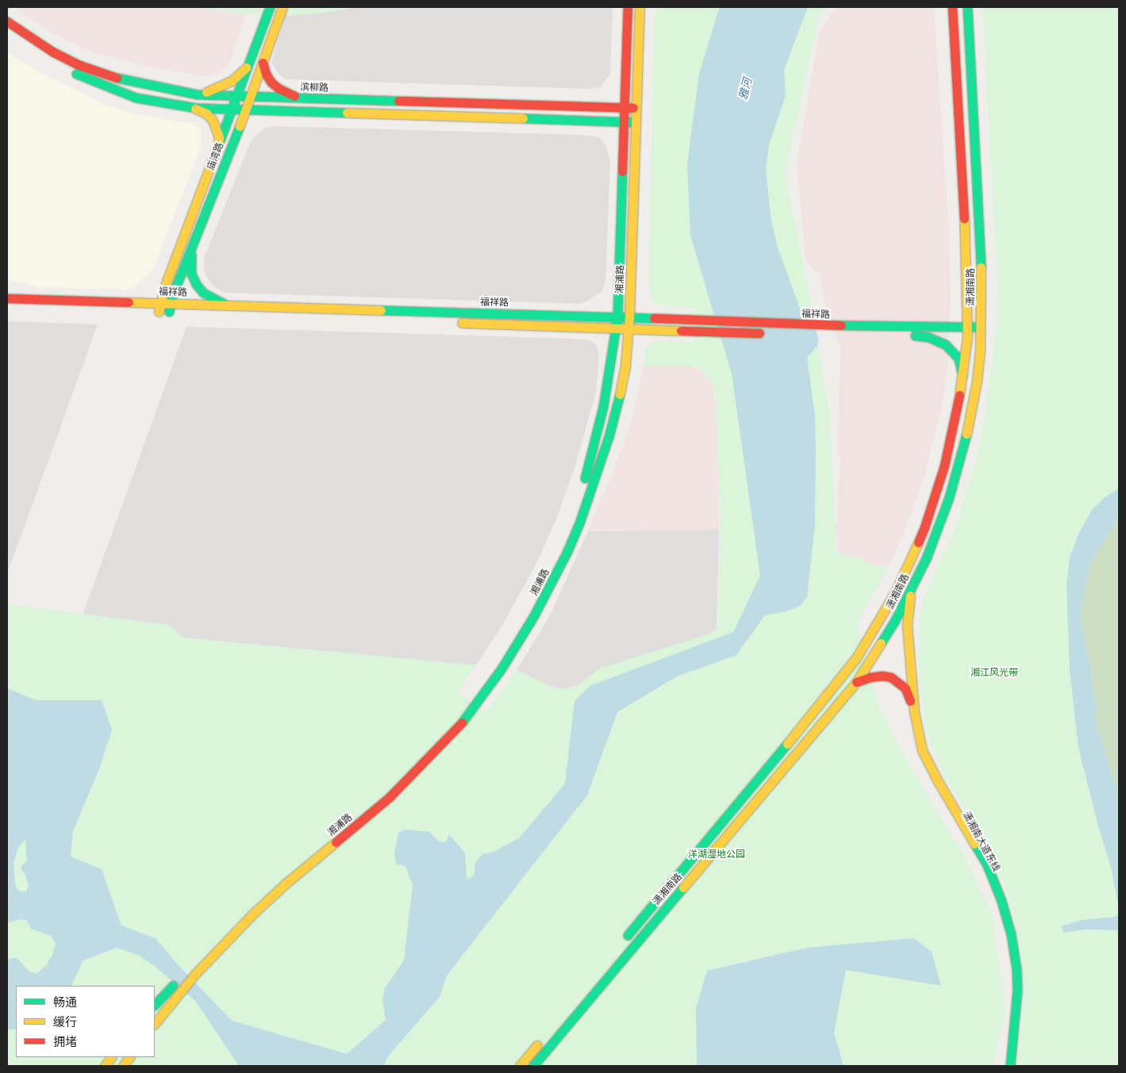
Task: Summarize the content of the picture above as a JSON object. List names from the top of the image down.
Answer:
{
  "streets": {
    "main road": [
      "滨柳路",
      "庙湾路",
      "湘浦路",
      "潇湘南路",
      "福祥路",
      "潇湘南大道东线"
    ]
  },
  "crossings": [
    ["滨柳路", "庙湾路"],
    ["滨柳路", "湘浦路"],
    ["庙湾路", "福祥路"],
    ["湘浦路", "福祥路"],
    ["潇湘南路", "福祥路"],
    ["潇湘南路", "潇湘南大道东线"]
  ],
  "water": ["雅河"],
  "parks": ["湘江风光带", "洋湖湿地公园"],
  "legend": ["畅通", "缓行", "拥堵"]
}
